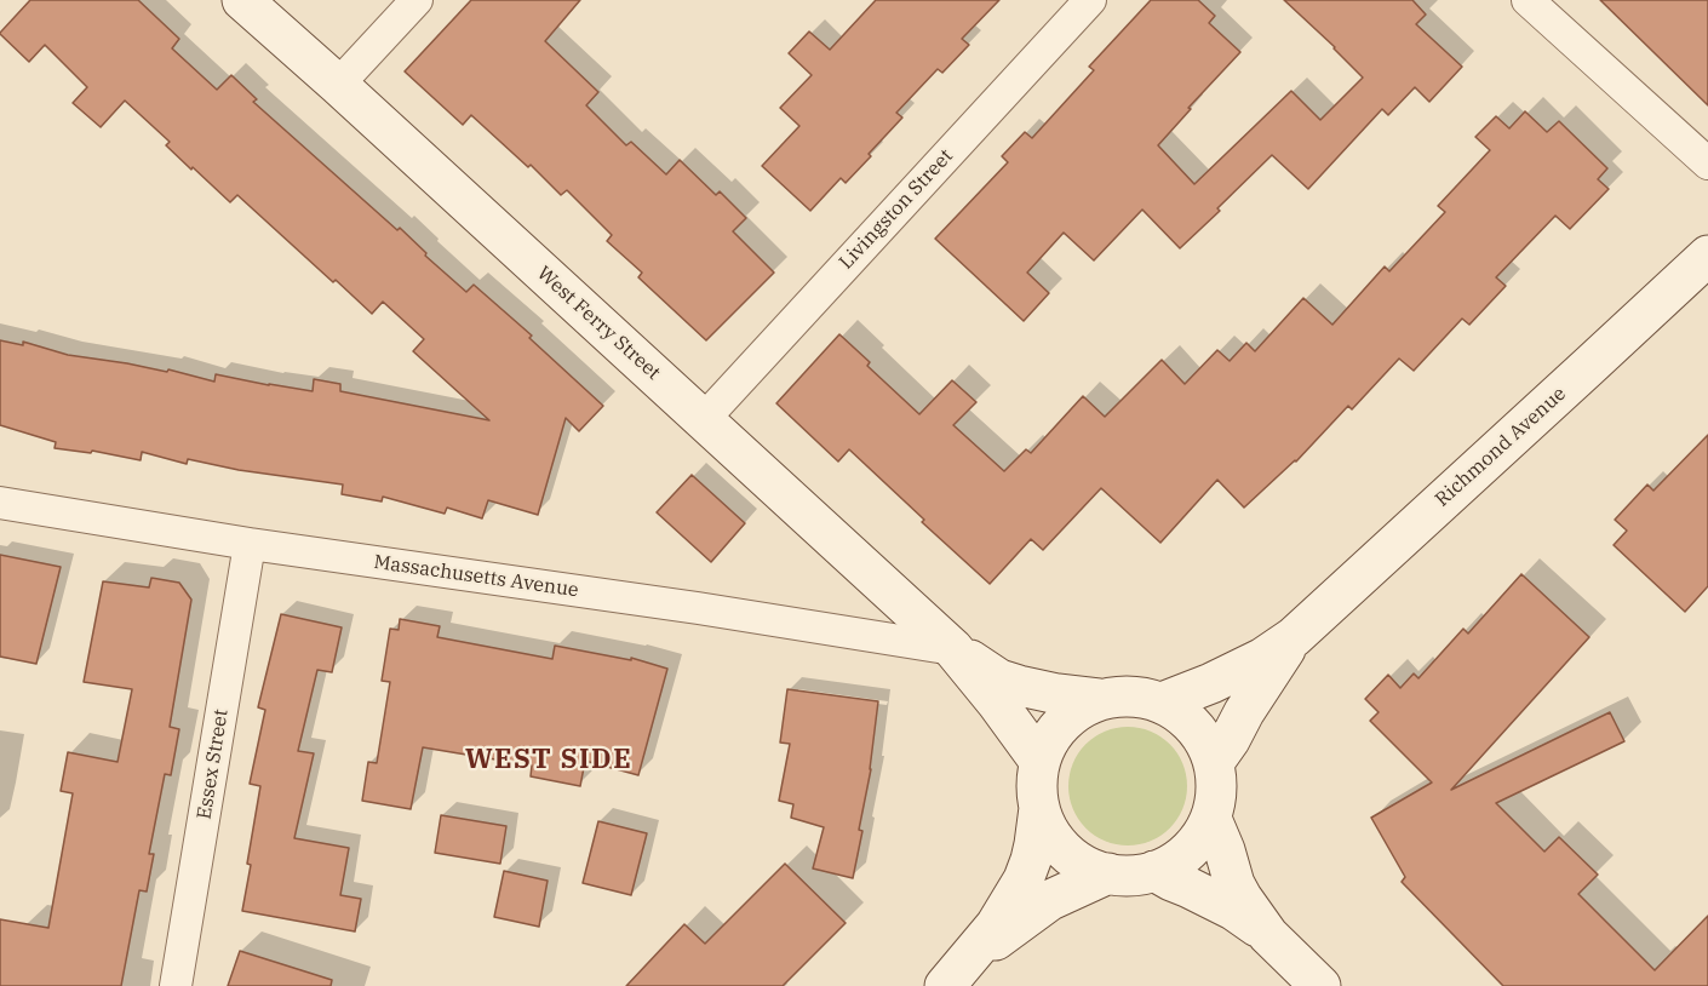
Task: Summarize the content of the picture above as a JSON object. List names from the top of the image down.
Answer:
{
  "streets": {
    "street": [
      "Livingston Street",
      "West Ferry Street",
      "Richmond Avenue",
      "Massachusetts Avenue",
      "Essex Street"
    ]
  },
  "crossings": [
    ["Livingston Street", "West Ferry Street"],
    ["West Ferry Street", "Richmond Avenue"],
    ["West Ferry Street", "Massachusetts Avenue"],
    ["Massachusetts Avenue", "Essex Street"]
  ],
  "districts": ["WEST SIDE"]
}
